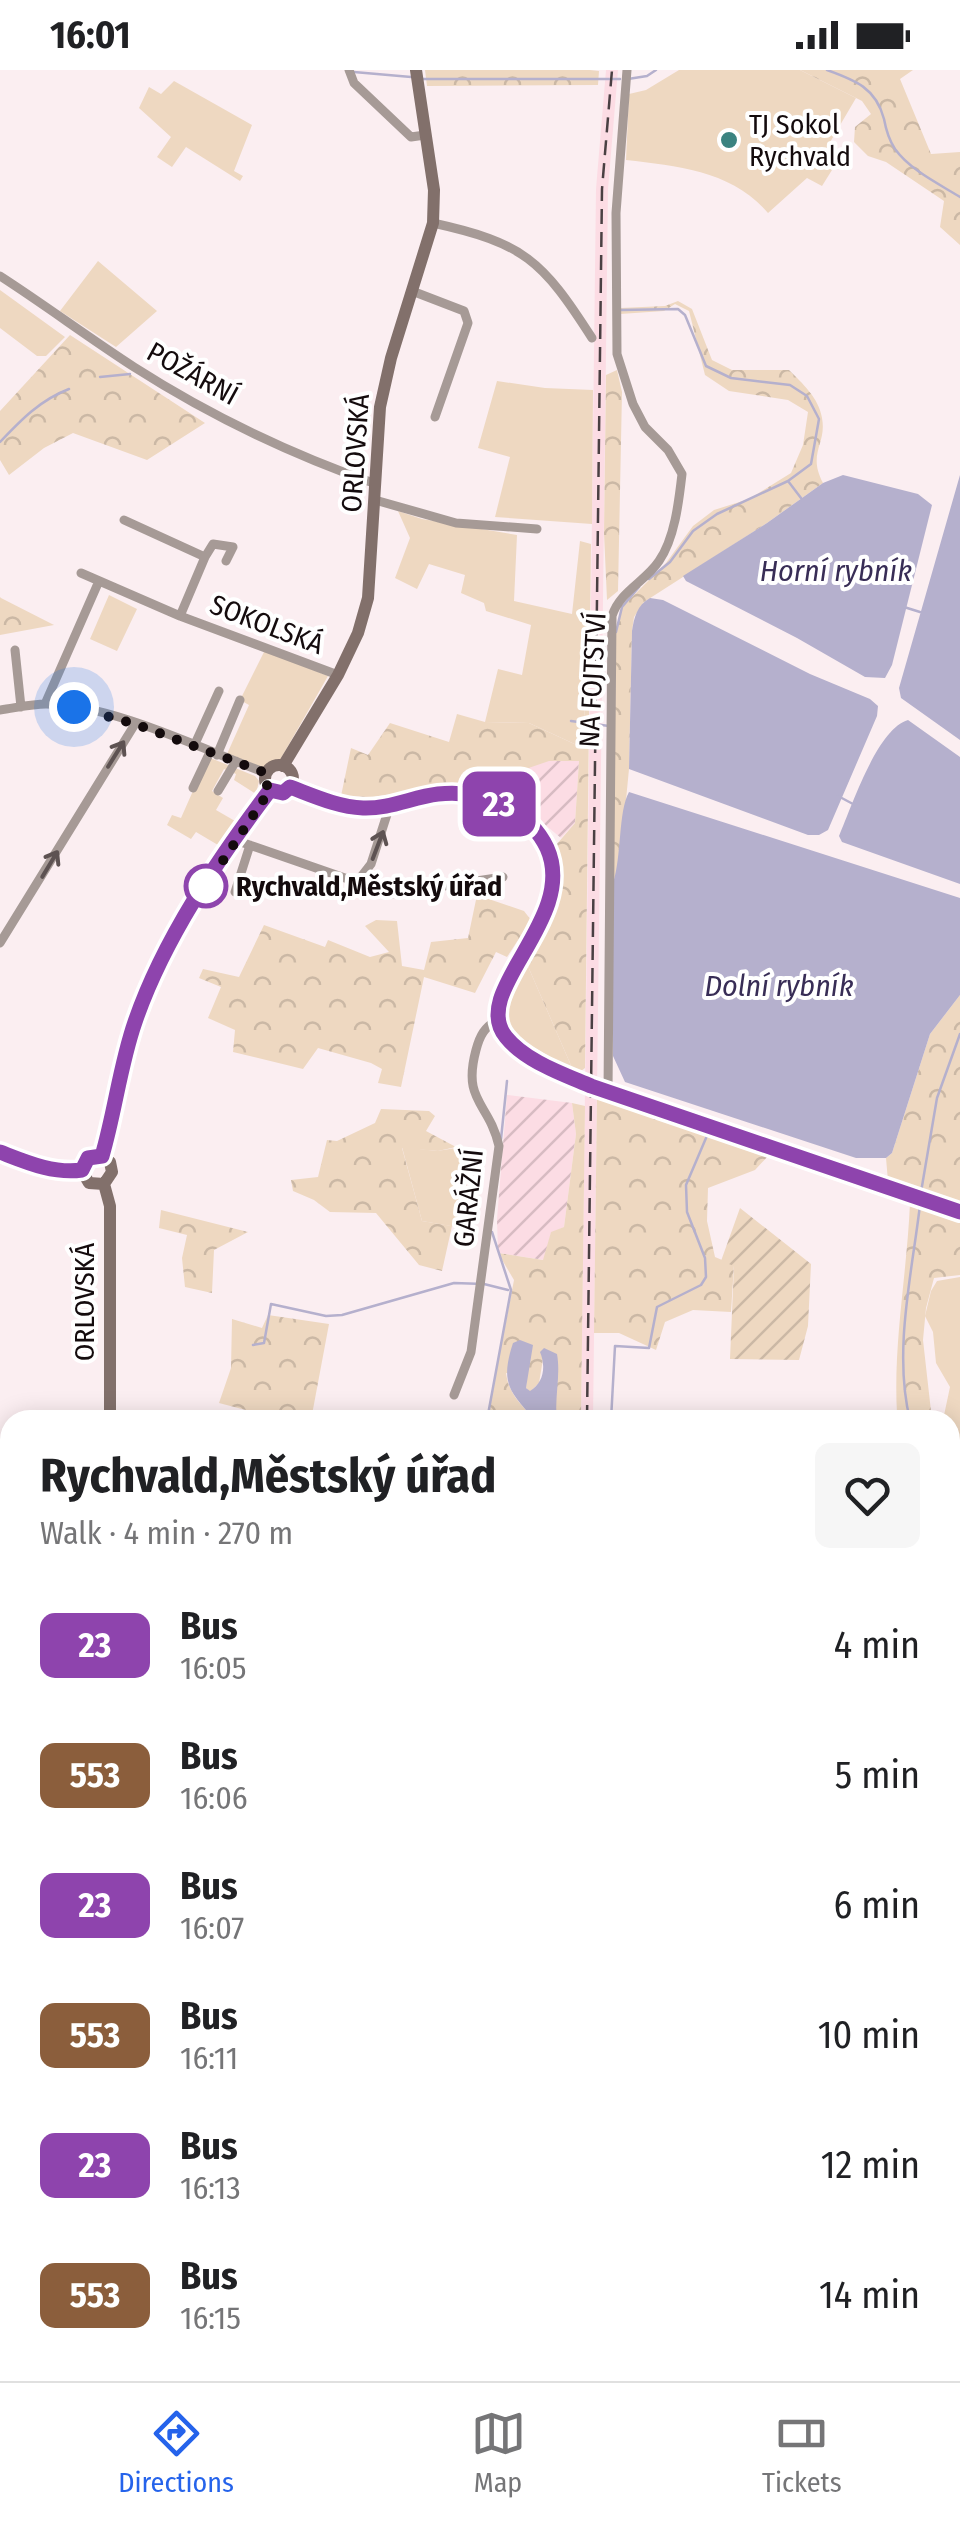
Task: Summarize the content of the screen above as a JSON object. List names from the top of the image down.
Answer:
{
  "streets": {
    "main road": ["ORLOVSKÁ"],
    "street": [
      "POŽÁRNÍ",
      "SOKOLSKÁ",
      "NA FOJTSTVÍ",
      "GARÁŽNÍ"
    ]
  },
  "crossings": [
    ["POŽÁRNÍ", "ORLOVSKÁ"],
    ["ORLOVSKÁ", "SOKOLSKÁ"]
  ],
  "water": ["Horní rybník", "Dolní rybník"],
  "places": ["TJ Sokol Rychvald", "Rychvald,Městský úřad"],
  "lines": ["bus line 23"],
  "page": {
    "status": "16:01",
    "on_map": "23",
    "heading": ["Rychvald,Městský úřad", "Walk · 4 min · 270 m"],
    "list": [
      {
        "mark": "23",
        "name": "Bus",
        "note": "16:05",
        "value": "4 min"
      },
      {
        "mark": "553",
        "name": "Bus",
        "note": "16:06",
        "value": "5 min"
      },
      {
        "mark": "23",
        "name": "Bus",
        "note": "16:07",
        "value": "6 min"
      },
      {
        "mark": "553",
        "name": "Bus",
        "note": "16:11",
        "value": "10 min"
      },
      {
        "mark": "23",
        "name": "Bus",
        "note": "16:13",
        "value": "12 min"
      },
      {
        "mark": "553",
        "name": "Bus",
        "note": "16:15",
        "value": "14 min"
      }
    ],
    "tabs": ["Directions", "Map", "Tickets"]
  }
}
